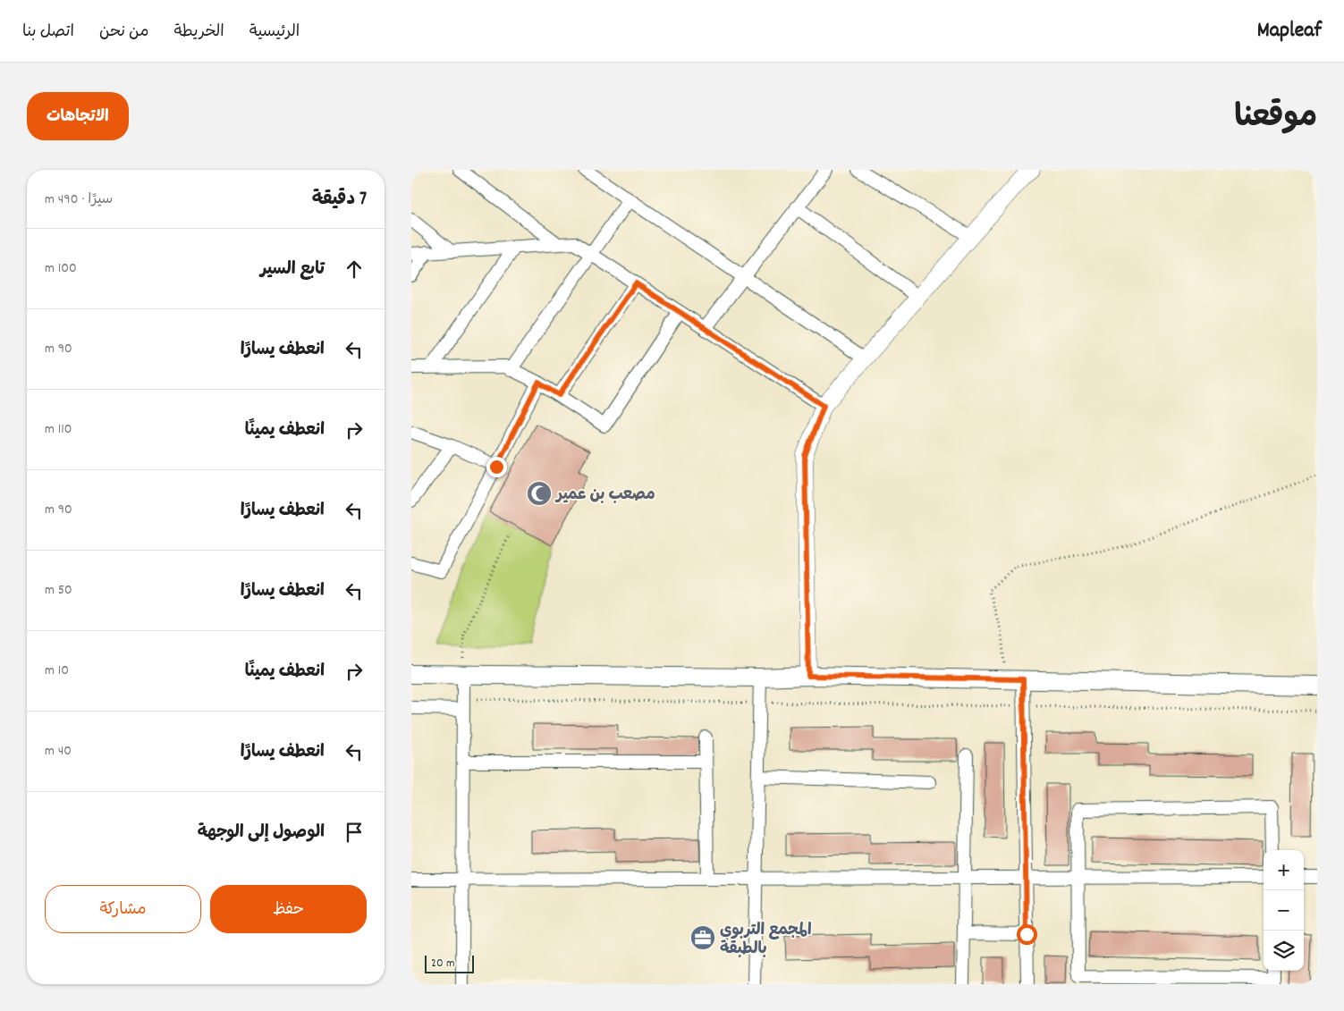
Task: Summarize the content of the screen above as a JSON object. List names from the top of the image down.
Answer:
{
  "places": {
    "mosque": ["مصعب بن عمير"],
    "office": ["المجمع التربوي بالطبقة"]
  },
  "scale_bar": "20 m",
  "page": {
    "header": "Mapleaf",
    "nav": [
      "الرئيسية",
      "الخريطة",
      "من نحن",
      "اتصل بنا"
    ],
    "title": "موقعنا",
    "buttons": [
      "الاتجاهات",
      ["حفظ", "مشاركة"]
    ],
    "heading": ["7 دقيقة", "سيرًا · 490 m"],
    "list": [
      ["تابع السير", "100 m"],
      ["انعطف يسارًا", "90 m"],
      ["انعطف يمينًا", "110 m"],
      ["انعطف يسارًا", "90 m"],
      ["انعطف يسارًا", "50 m"],
      ["انعطف يمينًا", "10 m"],
      ["انعطف يسارًا", "40 m"],
      "الوصول إلى الوجهة"
    ],
    "map_buttons": ["+", "−"],
    "scale": "20 m"
  }
}
